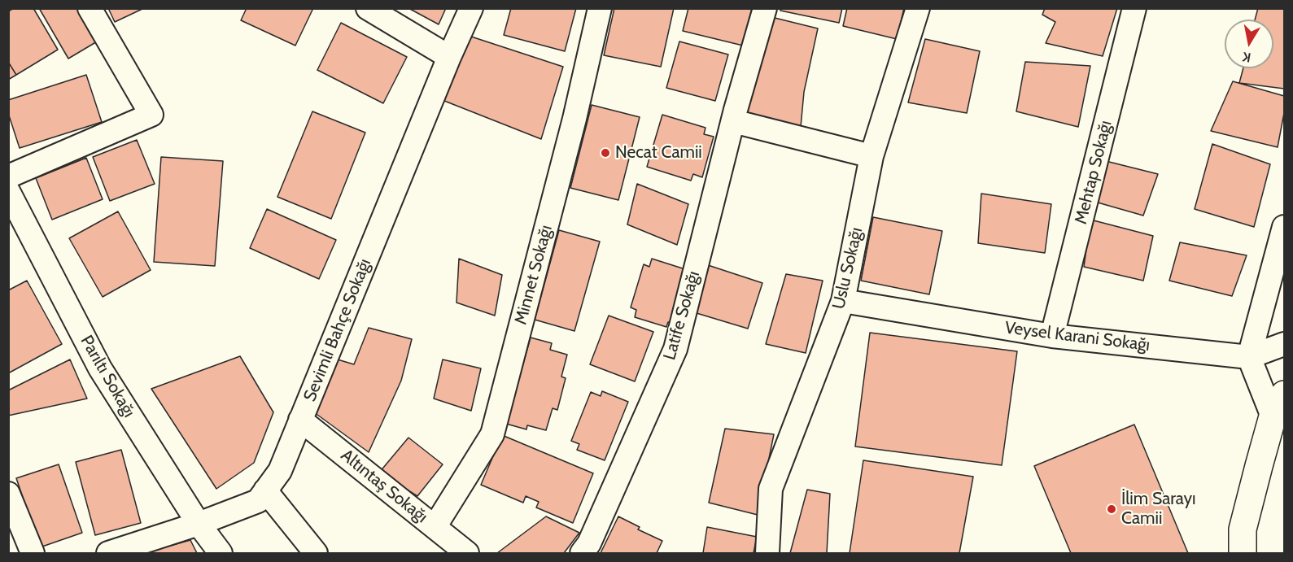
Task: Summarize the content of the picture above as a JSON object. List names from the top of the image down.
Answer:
{
  "streets": {
    "street": [
      "Mehtap Sokağı",
      "Uslu Sokağı",
      "Minnet Sokağı",
      "Latife Sokağı",
      "Sevimli Bahçe Sokağı",
      "Veysel Karani Sokağı",
      "Parıltı Sokağı",
      "Altıntaş Sokağı"
    ]
  },
  "crossings": [
    ["Mehtap Sokağı", "Veysel Karani Sokağı"],
    ["Uslu Sokağı", "Veysel Karani Sokağı"],
    ["Minnet Sokağı", "Altıntaş Sokağı"],
    ["Sevimli Bahçe Sokağı", "Parıltı Sokağı"],
    ["Sevimli Bahçe Sokağı", "Altıntaş Sokağı"]
  ],
  "places": ["Necat Camii", "İlim Sarayı Camii"],
  "north": "bottom"
}
